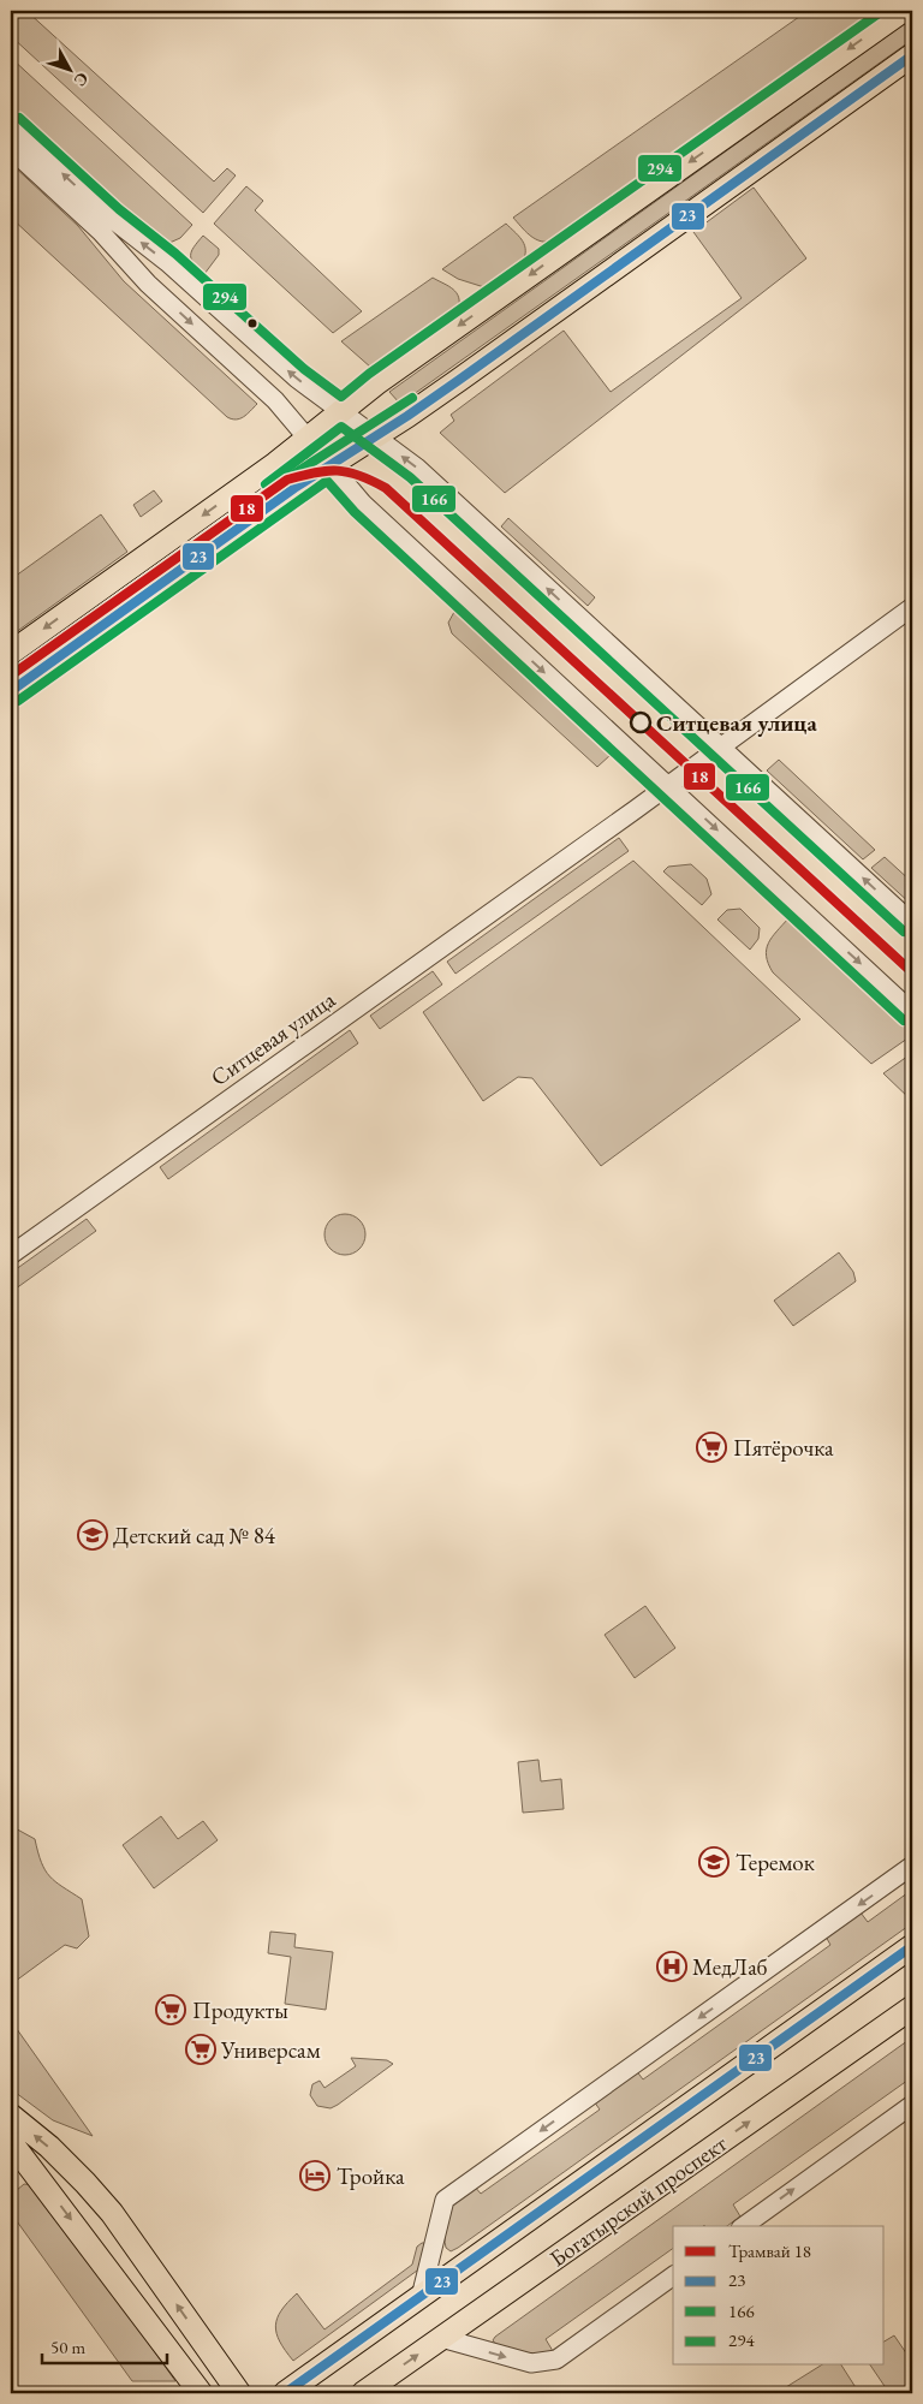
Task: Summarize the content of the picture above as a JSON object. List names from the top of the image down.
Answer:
{
  "streets": {
    "main road": ["Богатырский проспект"],
    "street": ["Ситцевая улица"]
  },
  "places": {
    "other": ["Ситцевая улица"],
    "supermarket": ["Пятёрочка", "Продукты", "Универсам"],
    "school or university": ["Детский сад № 84", "Теремок"],
    "hospital": ["МедЛаб"],
    "hotel": ["Тройка"]
  },
  "lines": [
    "transit line 294",
    "transit line 23",
    "transit line 166",
    "tram line 18"
  ],
  "legend": [
    "Трамвай 18",
    "23",
    "166",
    "294"
  ],
  "scale_bar": "50 m",
  "north": "bottom right"
}
